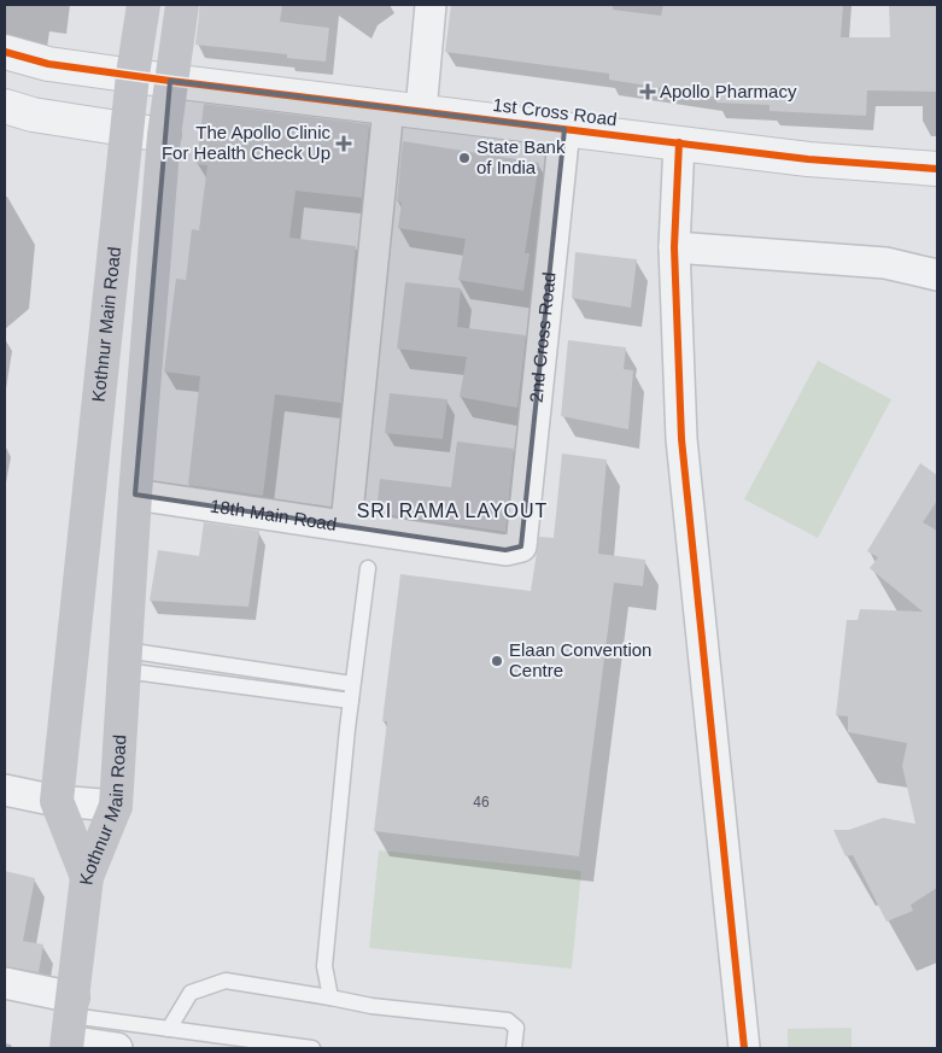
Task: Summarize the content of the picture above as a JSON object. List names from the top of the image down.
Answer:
{
  "streets": {
    "main road": ["Kothnur Main Road"],
    "street": ["1st Cross Road", "2nd Cross Road", "18th Main Road"]
  },
  "crossings": [
    ["1st Cross Road", "Kothnur Main Road"],
    ["1st Cross Road", "2nd Cross Road"],
    ["Kothnur Main Road", "18th Main Road"],
    ["2nd Cross Road", "18th Main Road"]
  ],
  "districts": ["SRI RAMA LAYOUT"],
  "places": {
    "health": ["Apollo Pharmacy", "The Apollo Clinic For Health Check Up"],
    "other": ["State Bank of India", "Elaan Convention Centre"]
  },
  "house_numbers": ["46"]
}
